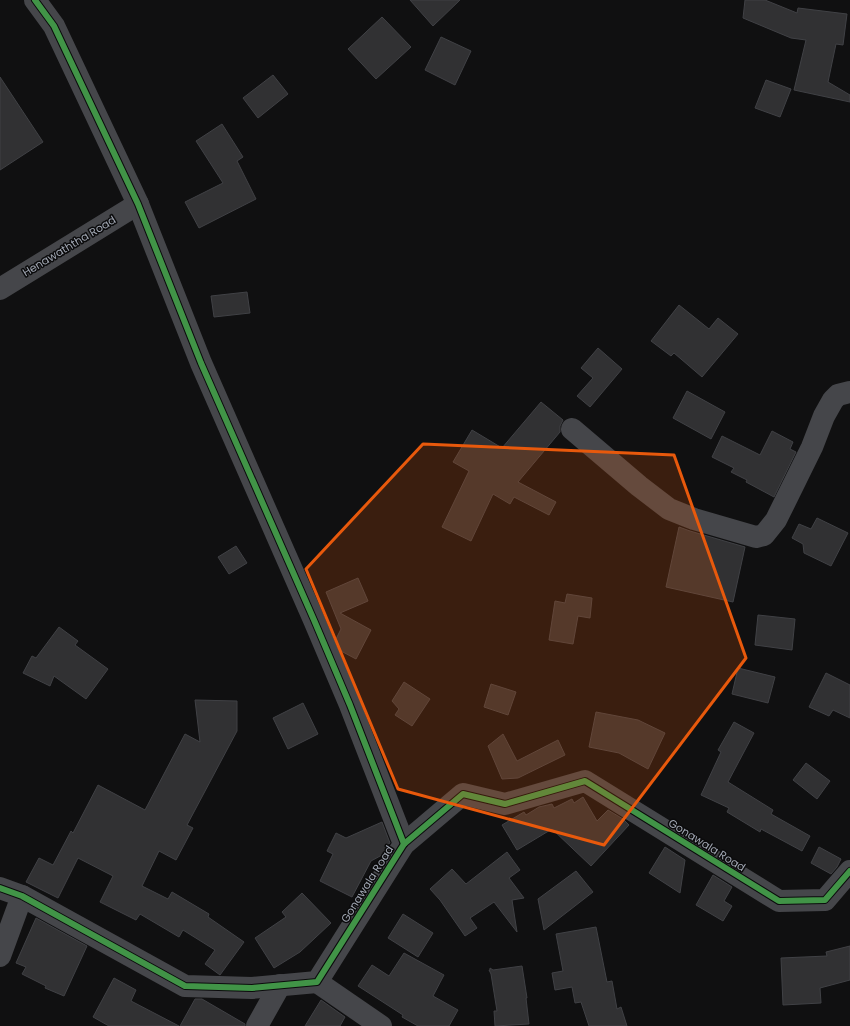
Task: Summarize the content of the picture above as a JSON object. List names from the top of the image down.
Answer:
{
  "streets": {
    "street": ["Henawaththa Road", "Gonawala Road"]
  }
}
